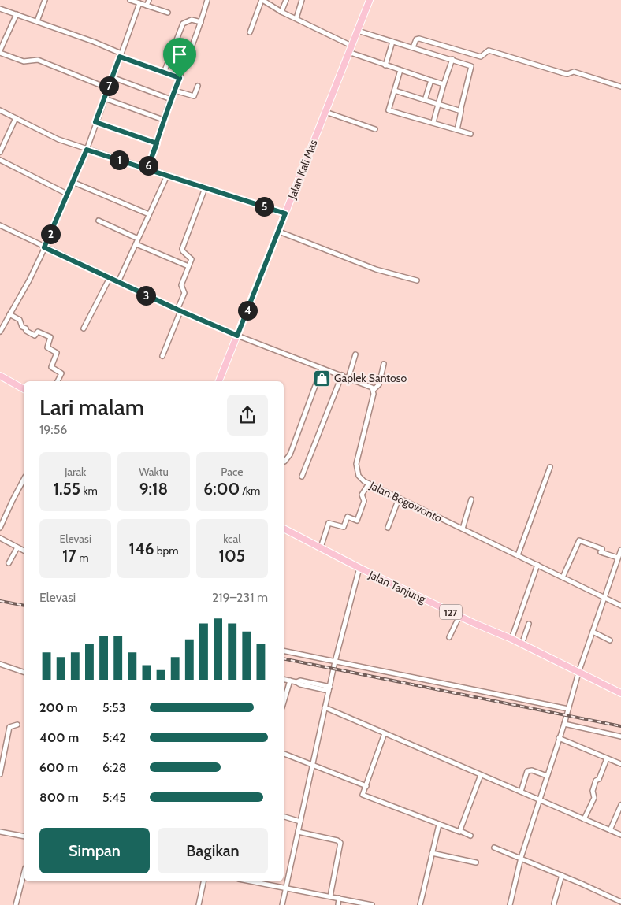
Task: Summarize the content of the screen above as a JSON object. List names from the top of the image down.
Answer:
{
  "streets": {
    "main road": ["Jalan Kali Mas", "Jalan Tanjung", "127"],
    "street": ["Jalan Bogowonto"]
  },
  "places": {
    "shop": ["Gaplek Santoso"]
  },
  "page": {
    "pins": [
      "7",
      "1",
      "6",
      "5",
      "2",
      "3",
      "4"
    ],
    "heading": ["Lari malam", "19:56"],
    "stats": [
      ["Jarak", "1.55 km"],
      ["Waktu", "9:18"],
      ["Pace", "6:00 /km"],
      ["Elevasi", "17 m"],
      ["146 bpm"],
      ["kcal", "105"]
    ],
    "chart": ["Elevasi", "219–231 m"],
    "list": [
      {
        "name": "200 m",
        "note": "5:53"
      },
      {
        "name": "400 m",
        "note": "5:42"
      },
      {
        "name": "600 m",
        "note": "6:28"
      },
      {
        "name": "800 m",
        "note": "5:45"
      }
    ],
    "buttons": ["Simpan", "Bagikan"]
  }
}
